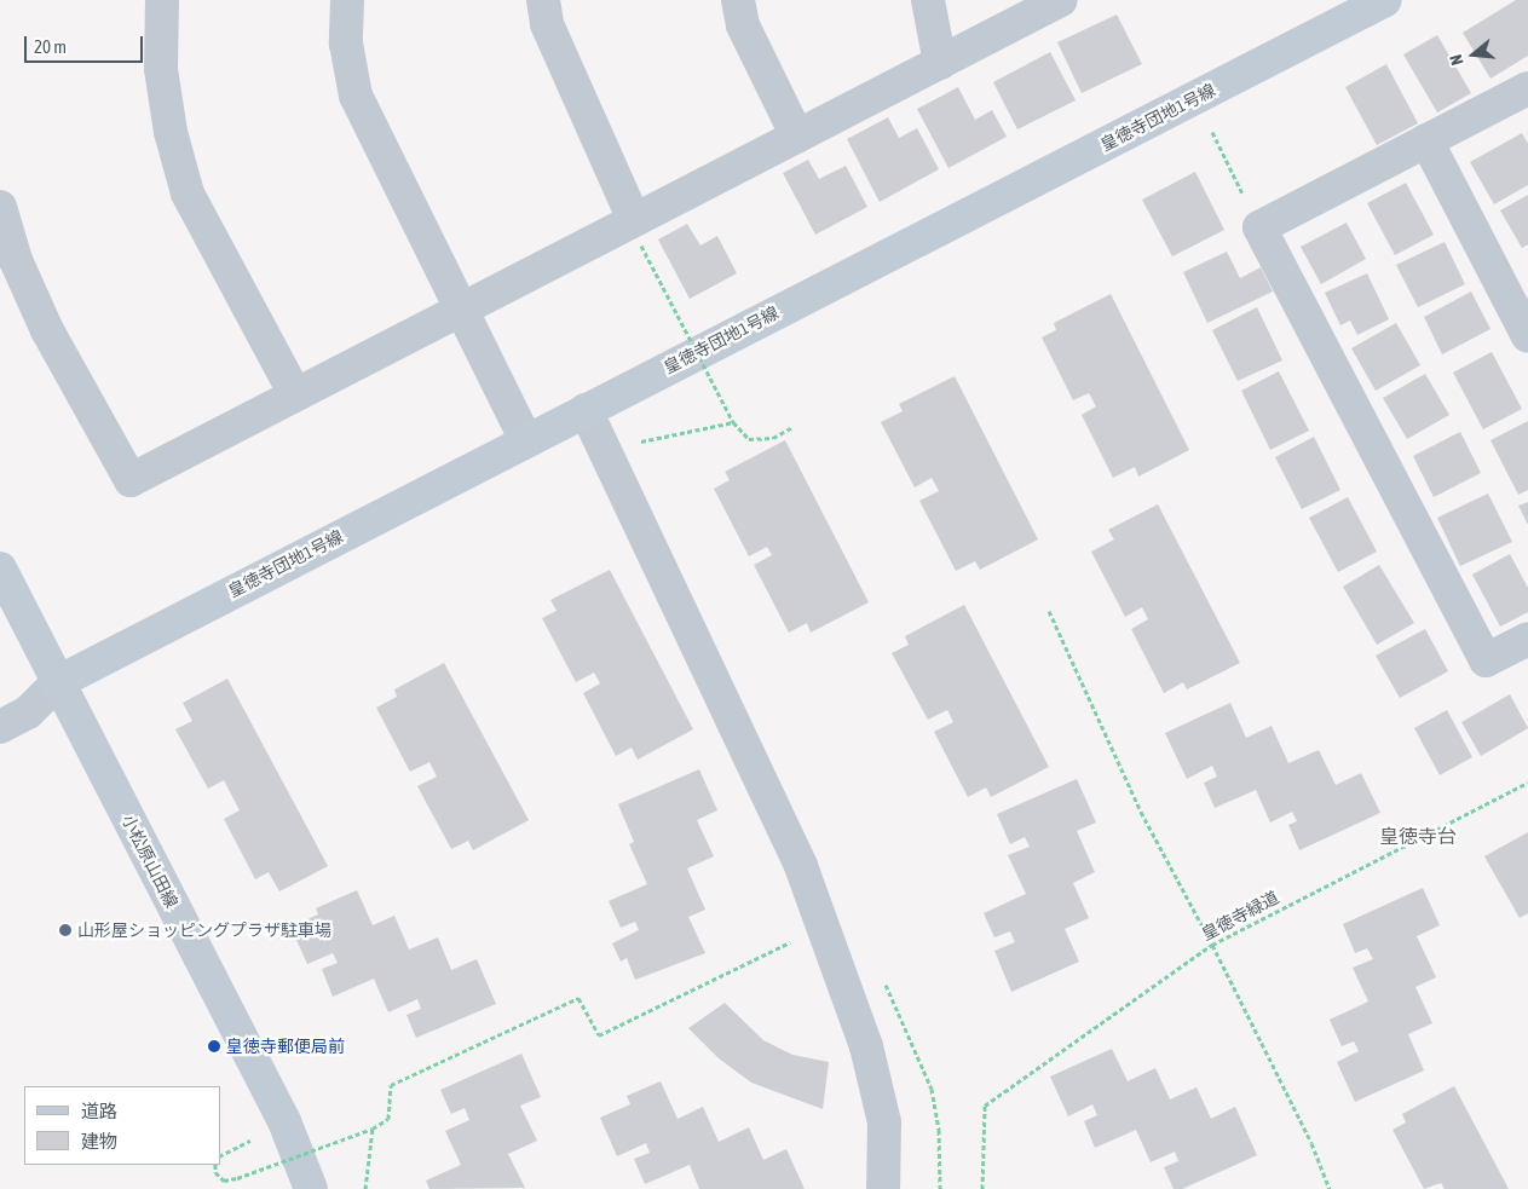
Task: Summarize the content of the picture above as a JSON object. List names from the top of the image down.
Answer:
{
  "streets": {
    "street": ["皇徳寺団地1号線", "小松原山田線"],
    "path": ["皇徳寺緑道"]
  },
  "crossings": [
    ["皇徳寺団地1号線", "小松原山田線"]
  ],
  "districts": ["皇徳寺台"],
  "places": ["山形屋ショッピングプラザ駐車場", "皇徳寺郵便局前"],
  "legend": ["道路", "建物"],
  "scale_bar": "20 m",
  "north": "left"
}
